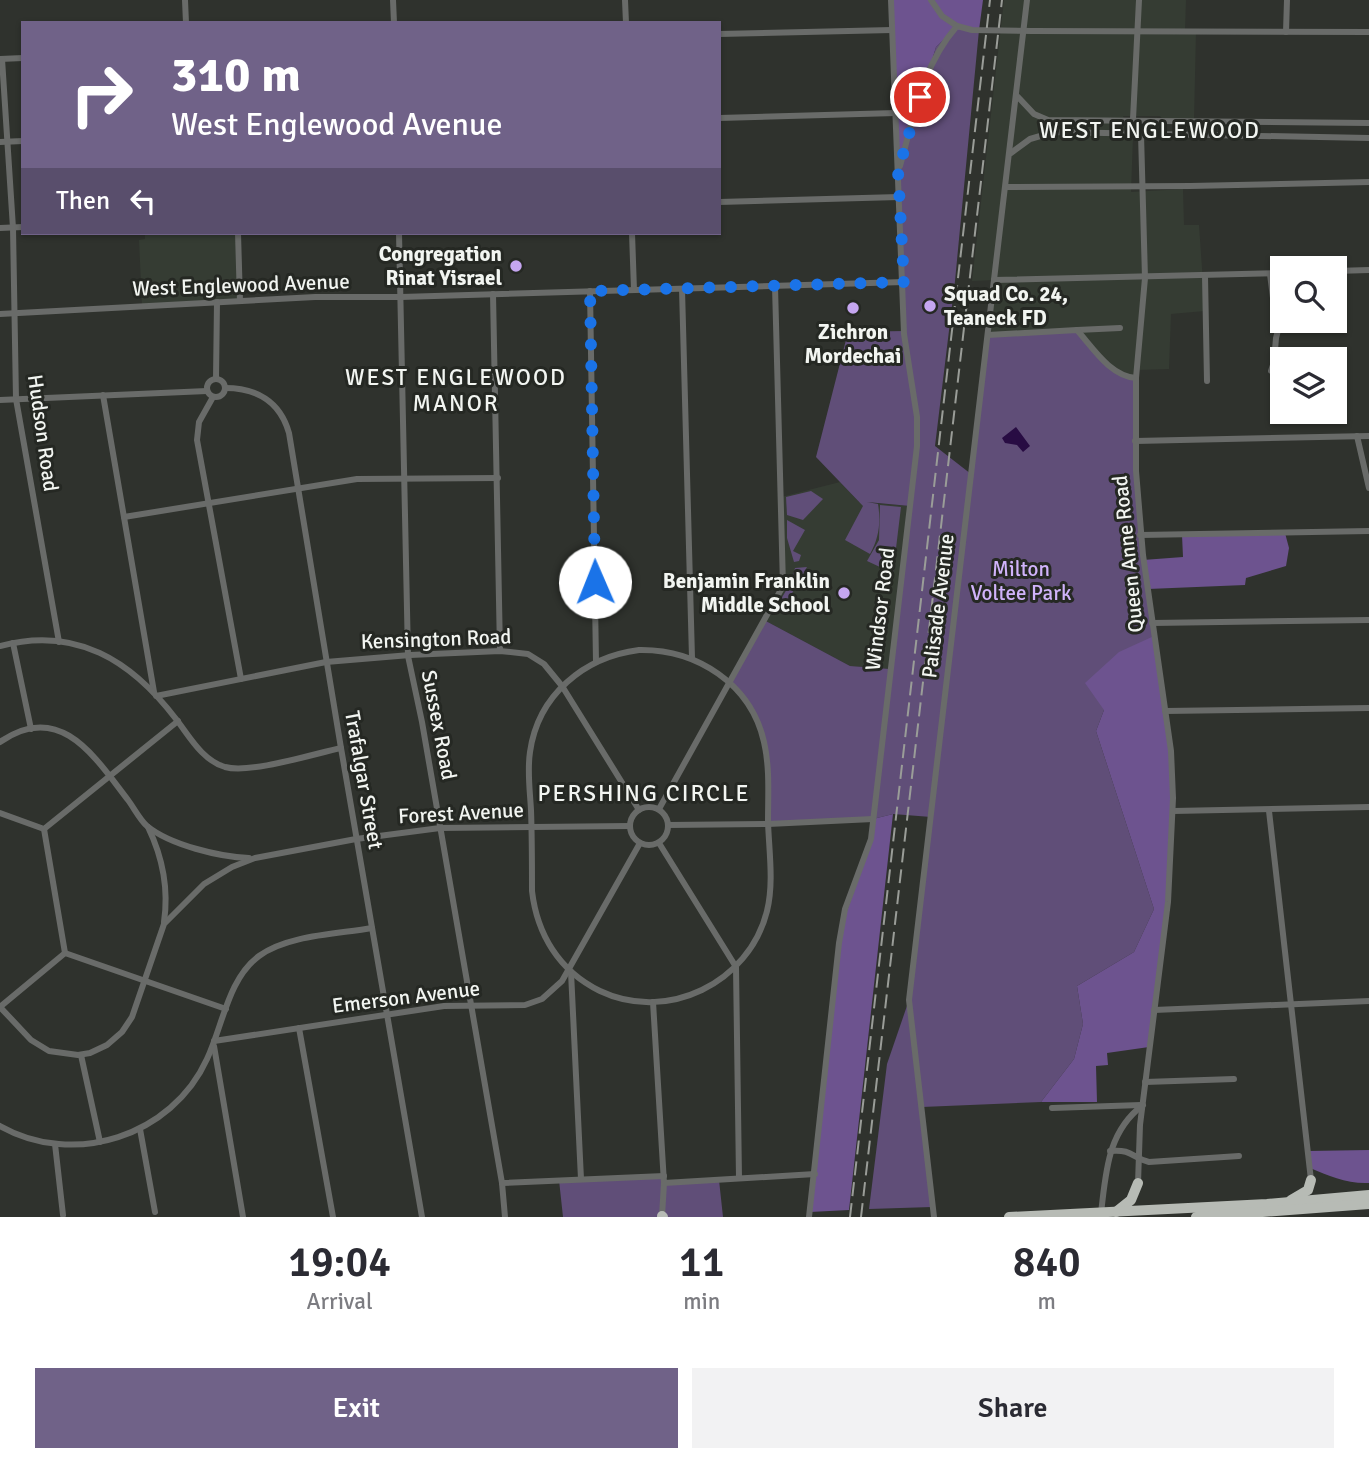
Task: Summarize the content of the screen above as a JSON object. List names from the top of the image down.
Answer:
{
  "streets": {
    "street": [
      "West Englewood Avenue",
      "Hudson Road",
      "Queen Anne Road",
      "Palisade Avenue",
      "Windsor Road",
      "Kensington Road",
      "Sussex Road",
      "Trafalgar Street",
      "Forest Avenue",
      "Emerson Avenue"
    ]
  },
  "crossings": [
    ["West Englewood Avenue", "Hudson Road"],
    ["West Englewood Avenue", "Windsor Road"],
    ["West Englewood Avenue", "Sussex Road"],
    ["Kensington Road", "Sussex Road"],
    ["Kensington Road", "Trafalgar Street"],
    ["Kensington Road", "Forest Avenue"],
    ["Kensington Road", "Emerson Avenue"],
    ["Sussex Road", "Forest Avenue"],
    ["Sussex Road", "Emerson Avenue"],
    ["Trafalgar Street", "Forest Avenue"],
    ["Trafalgar Street", "Emerson Avenue"],
    ["Forest Avenue", "Emerson Avenue"]
  ],
  "districts": ["WEST ENGLEWOOD", "WEST ENGLEWOOD MANOR", "PERSHING CIRCLE"],
  "parks": ["Milton Voltee Park"],
  "places": [
    "Congregation Rinat Yisrael",
    "Squad Co. 24, Teaneck FD",
    "Zichron Mordechai",
    "Benjamin Franklin Middle School"
  ],
  "page": {
    "turn": ["310 m", "West Englewood Avenue"],
    "then": "Then",
    "eta": [
      "19:04",
      "Arrival",
      "11",
      "min",
      "840",
      "m"
    ],
    "buttons": ["Exit", "Share"]
  }
}
